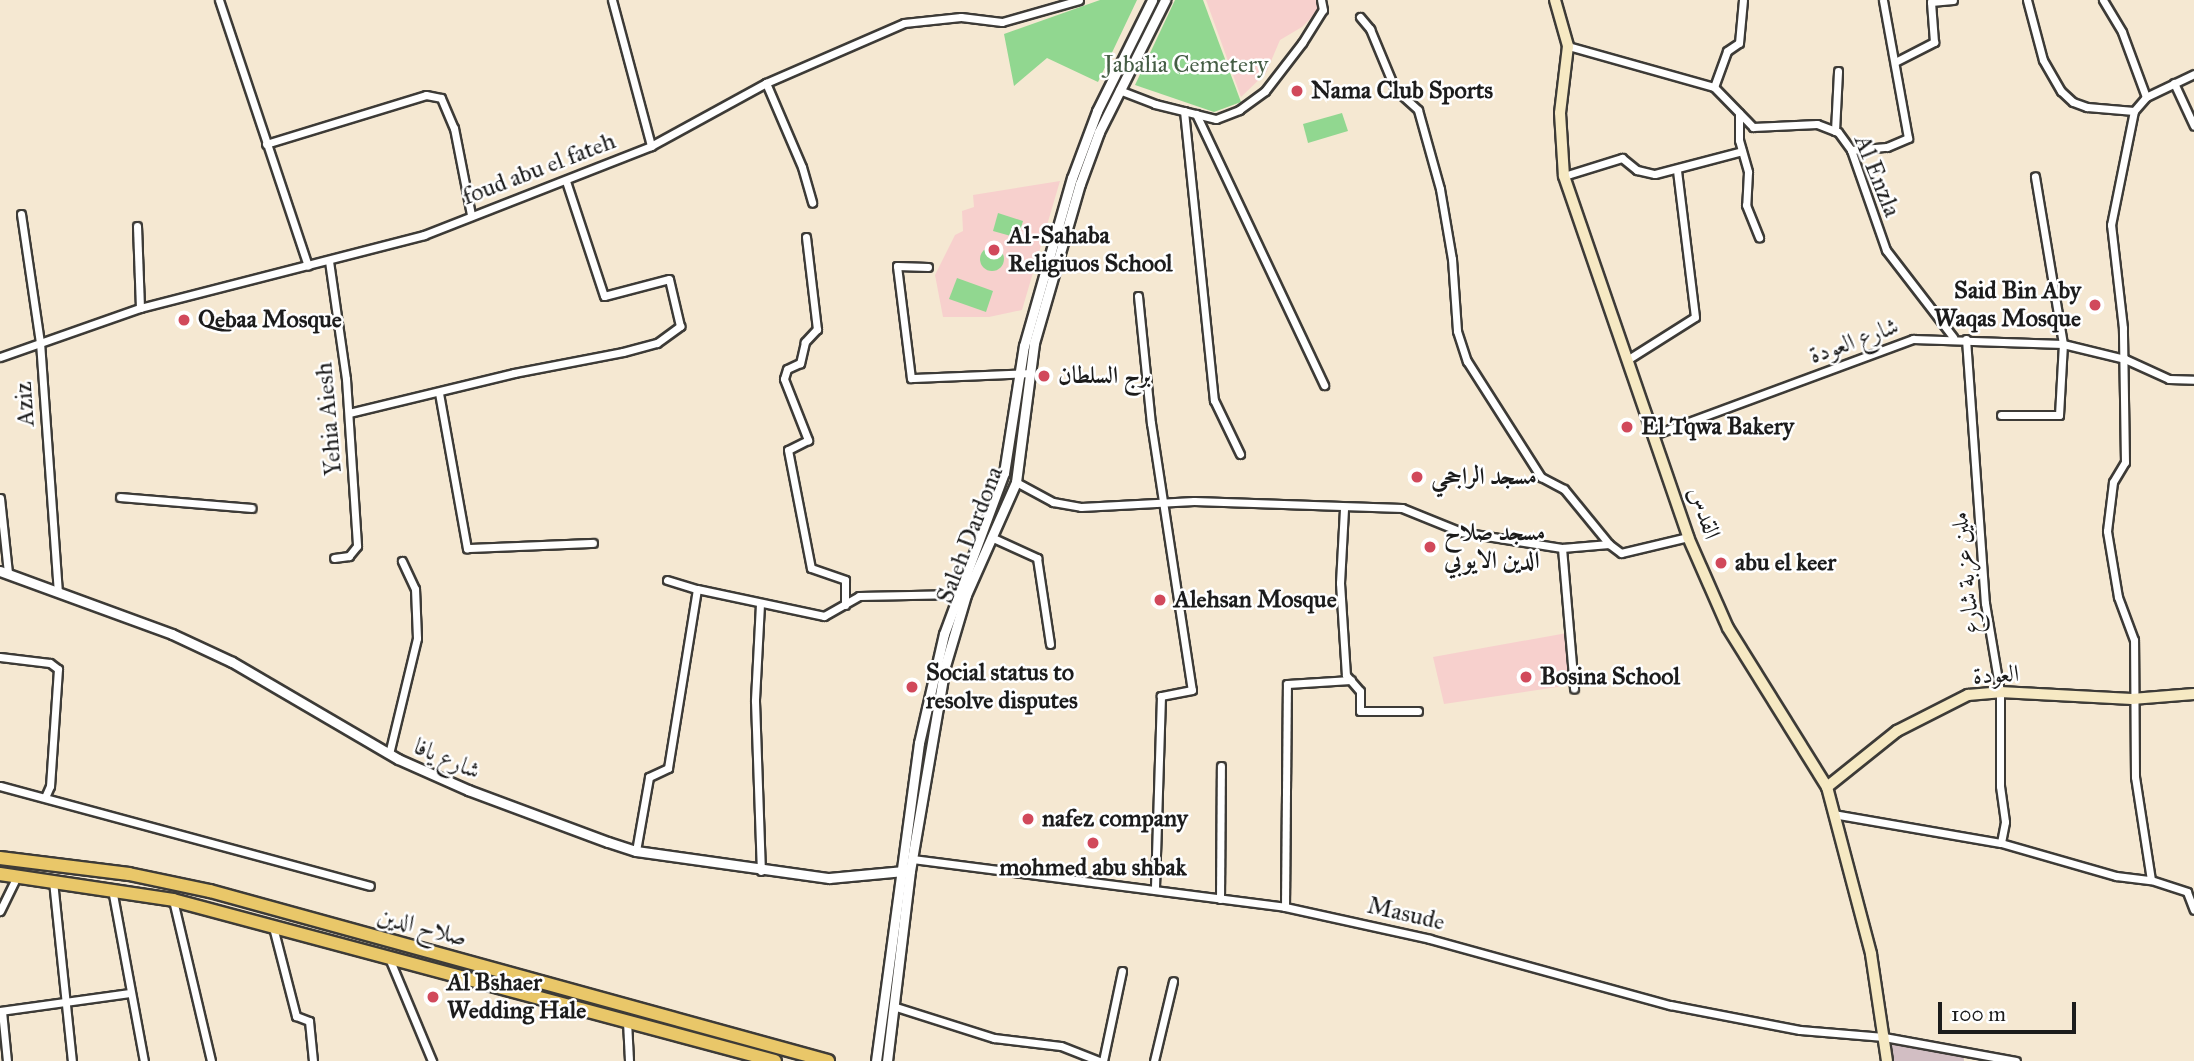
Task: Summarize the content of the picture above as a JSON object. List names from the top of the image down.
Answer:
{
  "streets": {
    "highway": ["صلاح الدين"],
    "main road": ["القدس", "العودة"],
    "street": [
      "foud abu el fateh",
      "Al Enzla",
      "شارع العودة",
      "Aziz",
      "Yehia Aiesh",
      "Saleh Dardona",
      "ملين عزبة شارع",
      "شارع يافا",
      "Masude"
    ]
  },
  "crossings": [
    ["foud abu el fateh", "Aziz"],
    ["foud abu el fateh", "Yehia Aiesh"],
    ["Al Enzla", "شارع العودة"],
    ["شارع العودة", "القدس"],
    ["شارع العودة", "ملين عزبة شارع"],
    ["Aziz", "شارع يافا"],
    ["القدس", "العودة"],
    ["القدس", "Masude"],
    ["Saleh Dardona", "شارع يافا"],
    ["Saleh Dardona", "Masude"],
    ["ملين عزبة شارع", "العودة"]
  ],
  "parks": ["Jabalia Cemetery"],
  "places": [
    "Nama Club Sports",
    "Al-Sahaba Religiuos School",
    "Said Bin Aby Waqas Mosque",
    "Qebaa Mosque",
    "برج السلطان",
    "El Tqwa Bakery",
    "مسجد الراجحي",
    "مسجد صلاح الدين الايوبي",
    "abu el keer",
    "Alehsan Mosque",
    "Bosina School",
    "Social status to resolve disputes",
    "nafez company",
    "mohmed abu shbak",
    "Al Bshaer Wedding Hale"
  ],
  "scale_bar": "100 m"
}
